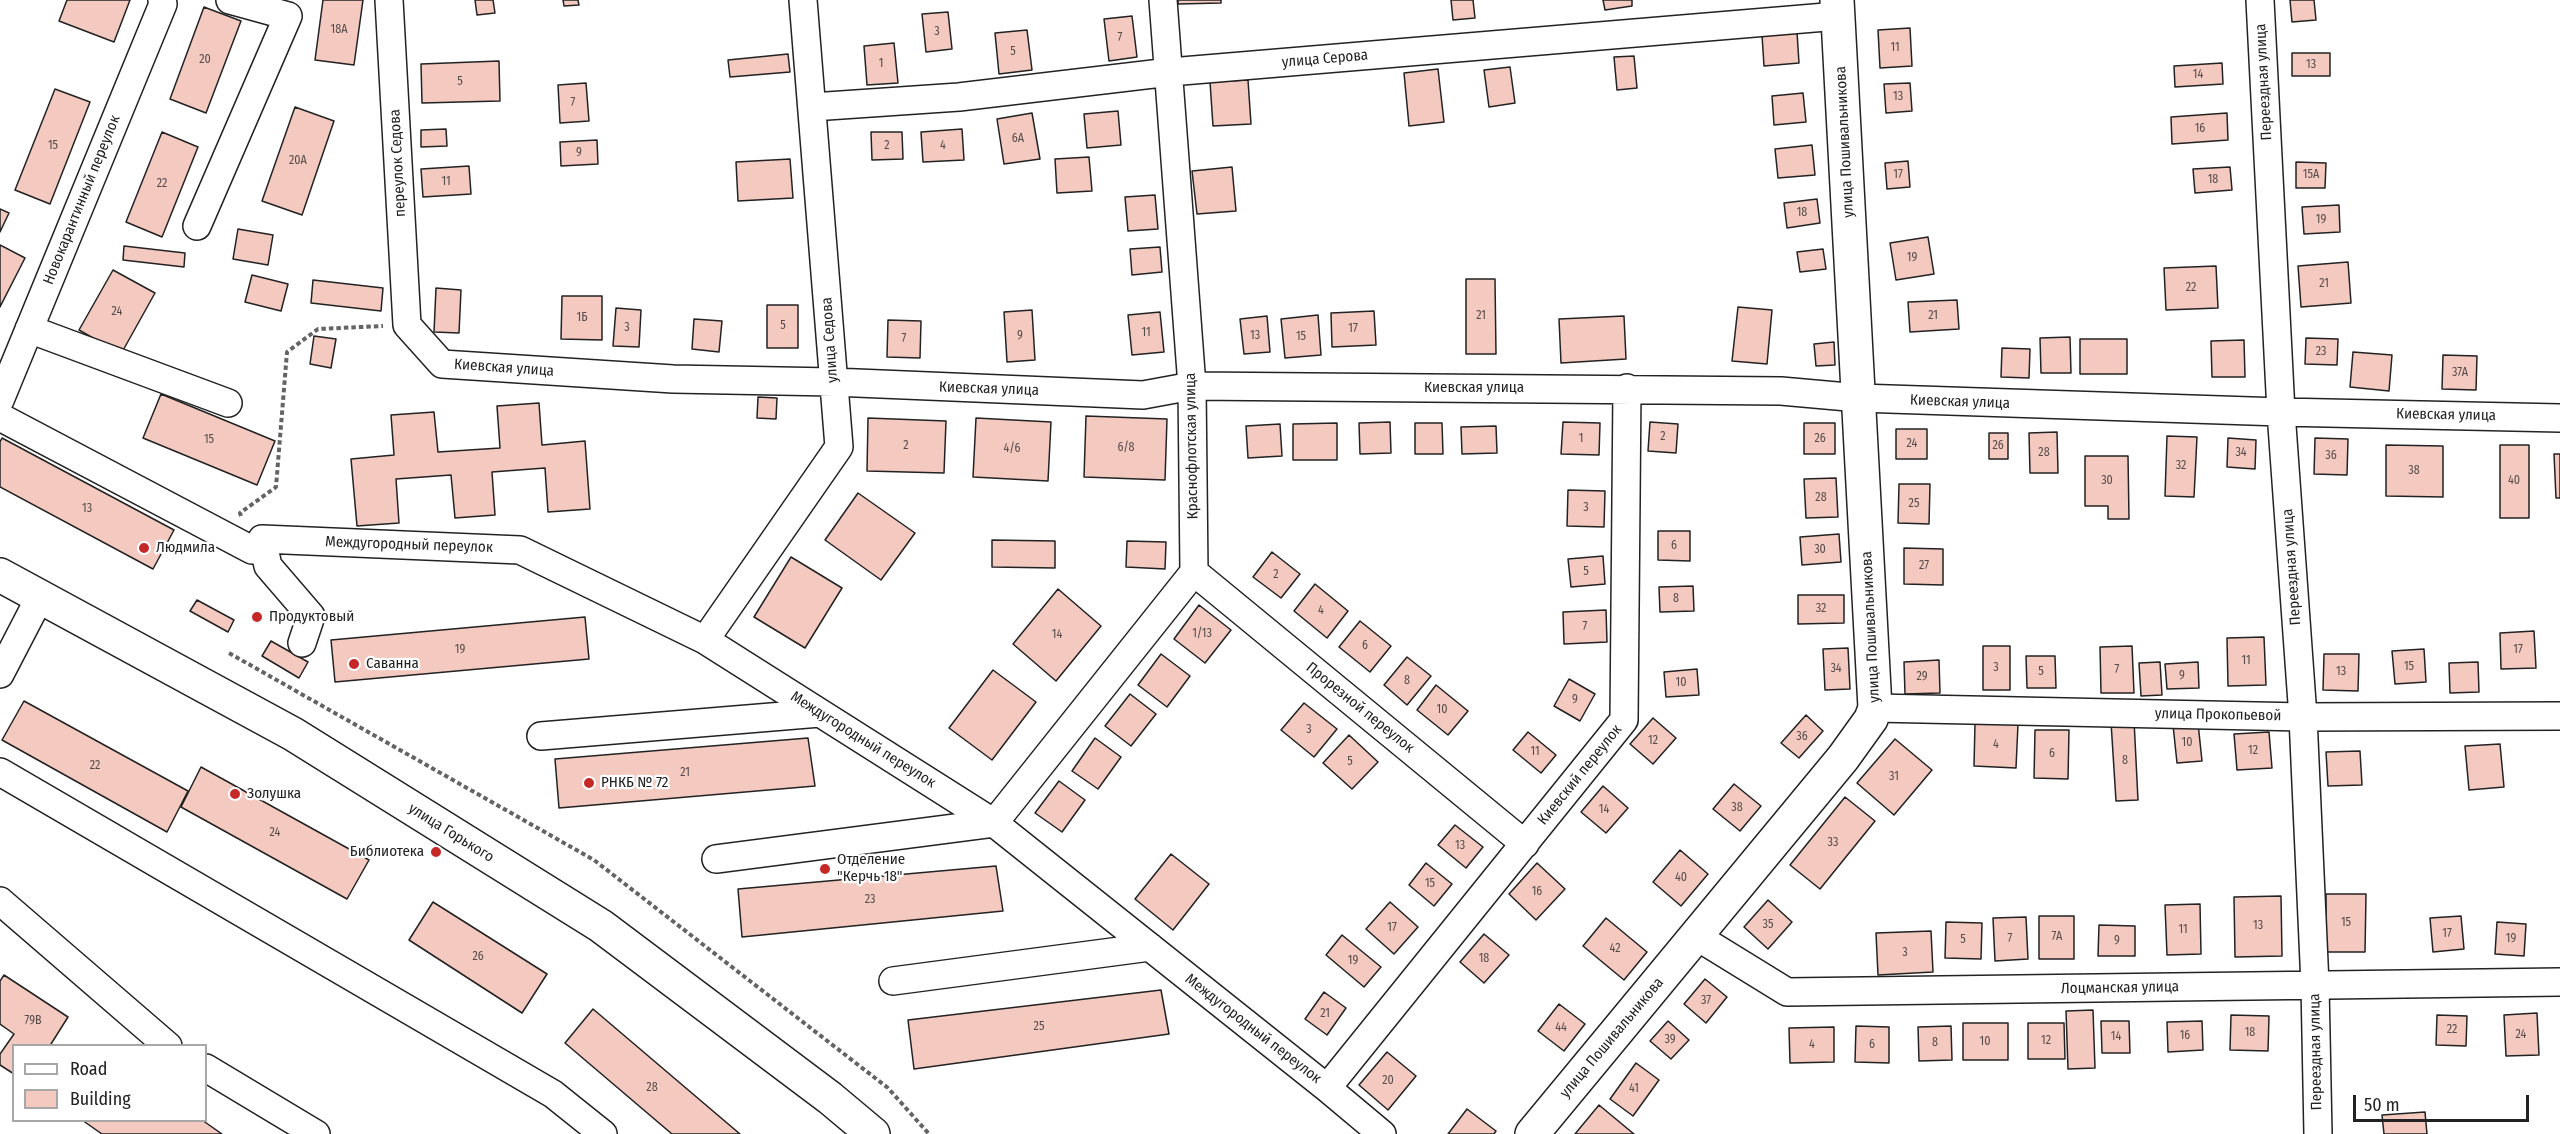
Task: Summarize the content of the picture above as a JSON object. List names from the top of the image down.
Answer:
{
  "streets": {
    "main road": ["улица Пошивальникова", "улица Горького"],
    "lane": [
      "улица Серова",
      "Переездная улица",
      "переулок Седова",
      "Новокарантинный переулок",
      "улица Седова",
      "Киевская улица",
      "Краснофлотская улица",
      "Междугородный переулок",
      "Прорезной переулок",
      "улица Прокопьевой",
      "Киевский переулок",
      "Лоцманская улица"
    ]
  },
  "crossings": [
    ["улица Серова", "улица Пошивальникова"],
    ["улица Серова", "улица Седова"],
    ["улица Серова", "Краснофлотская улица"],
    ["Переездная улица", "Киевская улица"],
    ["Переездная улица", "улица Прокопьевой"],
    ["Переездная улица", "Лоцманская улица"],
    ["улица Пошивальникова", "Киевская улица"],
    ["улица Пошивальникова", "улица Прокопьевой"],
    ["улица Пошивальникова", "Лоцманская улица"],
    ["переулок Седова", "Киевская улица"],
    ["улица Седова", "Киевская улица"],
    ["улица Седова", "Междугородный переулок"],
    ["Киевская улица", "Краснофлотская улица"],
    ["Киевская улица", "Киевский переулок"],
    ["Краснофлотская улица", "Прорезной переулок"],
    ["Междугородный переулок", "Киевский переулок"],
    ["Прорезной переулок", "Киевский переулок"]
  ],
  "places": [
    "Людмила",
    "Продуктовый",
    "Саванна",
    "РНКБ № 72",
    "Золушка",
    "Библиотека",
    "Отделение \"Керчь 18\""
  ],
  "house_numbers": [
    "18А",
    "3",
    "7",
    "11",
    "5",
    "20",
    "1",
    "13",
    "14",
    "5",
    "13",
    "7",
    "16",
    "6А",
    "15",
    "2",
    "4",
    "9",
    "20А",
    "17",
    "15А",
    "18",
    "11",
    "22",
    "18",
    "19",
    "19",
    "21",
    "22",
    "24",
    "21",
    "21",
    "1Б",
    "5",
    "3",
    "17",
    "11",
    "9",
    "13",
    "15",
    "7",
    "23",
    "37А",
    "2",
    "1",
    "26",
    "15",
    "24",
    "2",
    "26",
    "6/8",
    "4/6",
    "28",
    "34",
    "36",
    "32",
    "38",
    "30",
    "40",
    "28",
    "25",
    "3",
    "13",
    "6",
    "30",
    "27",
    "5",
    "2",
    "8",
    "32",
    "4",
    "7",
    "1/13",
    "14",
    "6",
    "19",
    "17",
    "11",
    "15",
    "3",
    "34",
    "7",
    "5",
    "13",
    "9",
    "29",
    "8",
    "10",
    "9",
    "10",
    "3",
    "36",
    "12",
    "10",
    "4",
    "12",
    "11",
    "6",
    "8",
    "5",
    "22",
    "21",
    "31",
    "38",
    "14",
    "24",
    "33",
    "13",
    "40",
    "15",
    "16",
    "23",
    "15",
    "35",
    "13",
    "17",
    "11",
    "17",
    "7А",
    "7",
    "19",
    "5",
    "9",
    "42",
    "3",
    "26",
    "18",
    "19",
    "37",
    "21",
    "79В",
    "25",
    "44",
    "22",
    "18",
    "24",
    "16",
    "14",
    "39",
    "12",
    "10",
    "8",
    "4",
    "6",
    "20",
    "28",
    "41"
  ],
  "legend": ["Road", "Building"],
  "scale_bar": "50 m"
}
